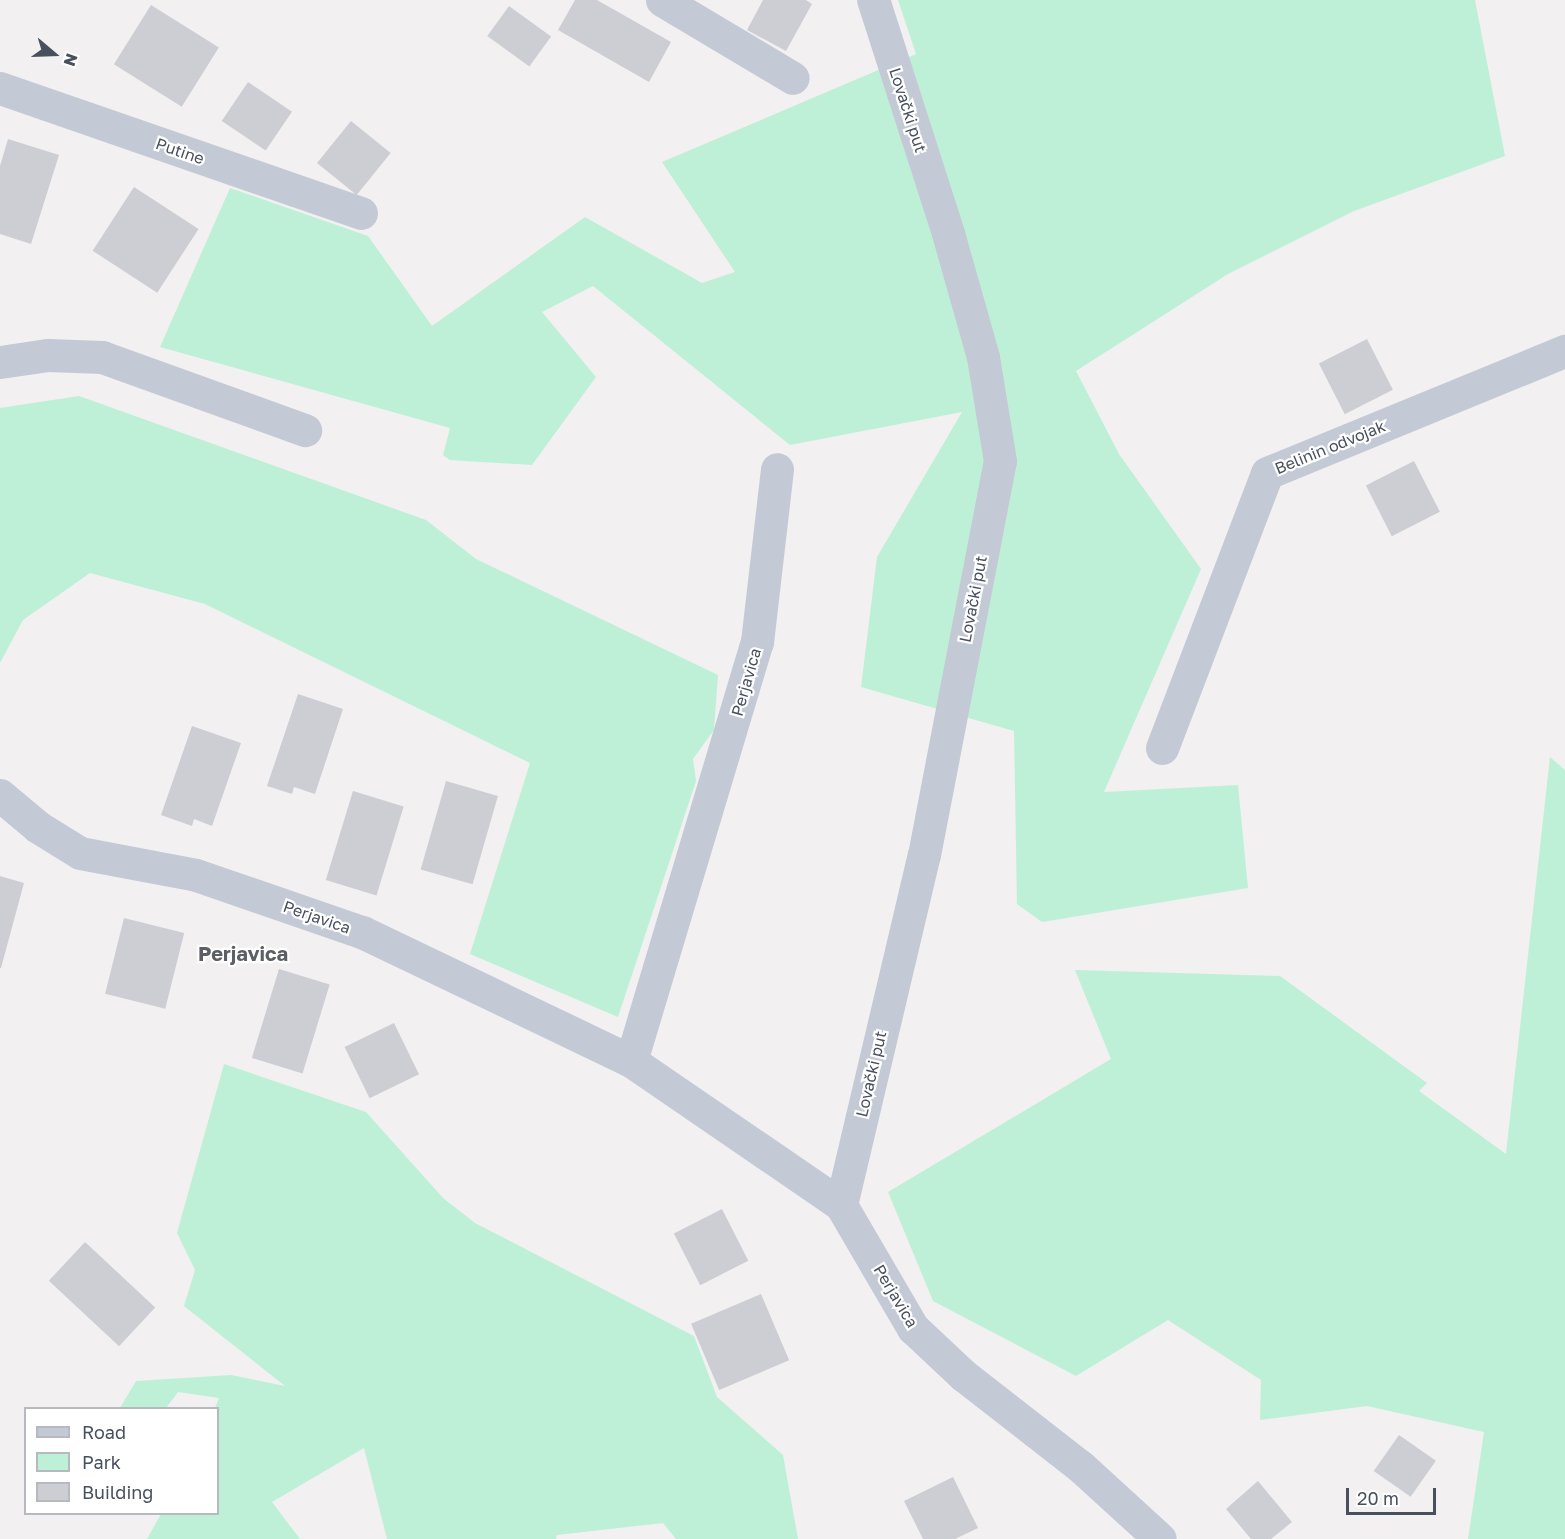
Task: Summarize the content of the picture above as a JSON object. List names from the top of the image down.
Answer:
{
  "streets": {
    "street": [
      "Lovački put",
      "Putine",
      "Belinin odvojak",
      "Perjavica"
    ]
  },
  "crossings": [
    ["Lovački put", "Perjavica"]
  ],
  "districts": ["Perjavica"],
  "legend": ["Road", "Park", "Building"],
  "scale_bar": "20 m",
  "north": "right"
}
